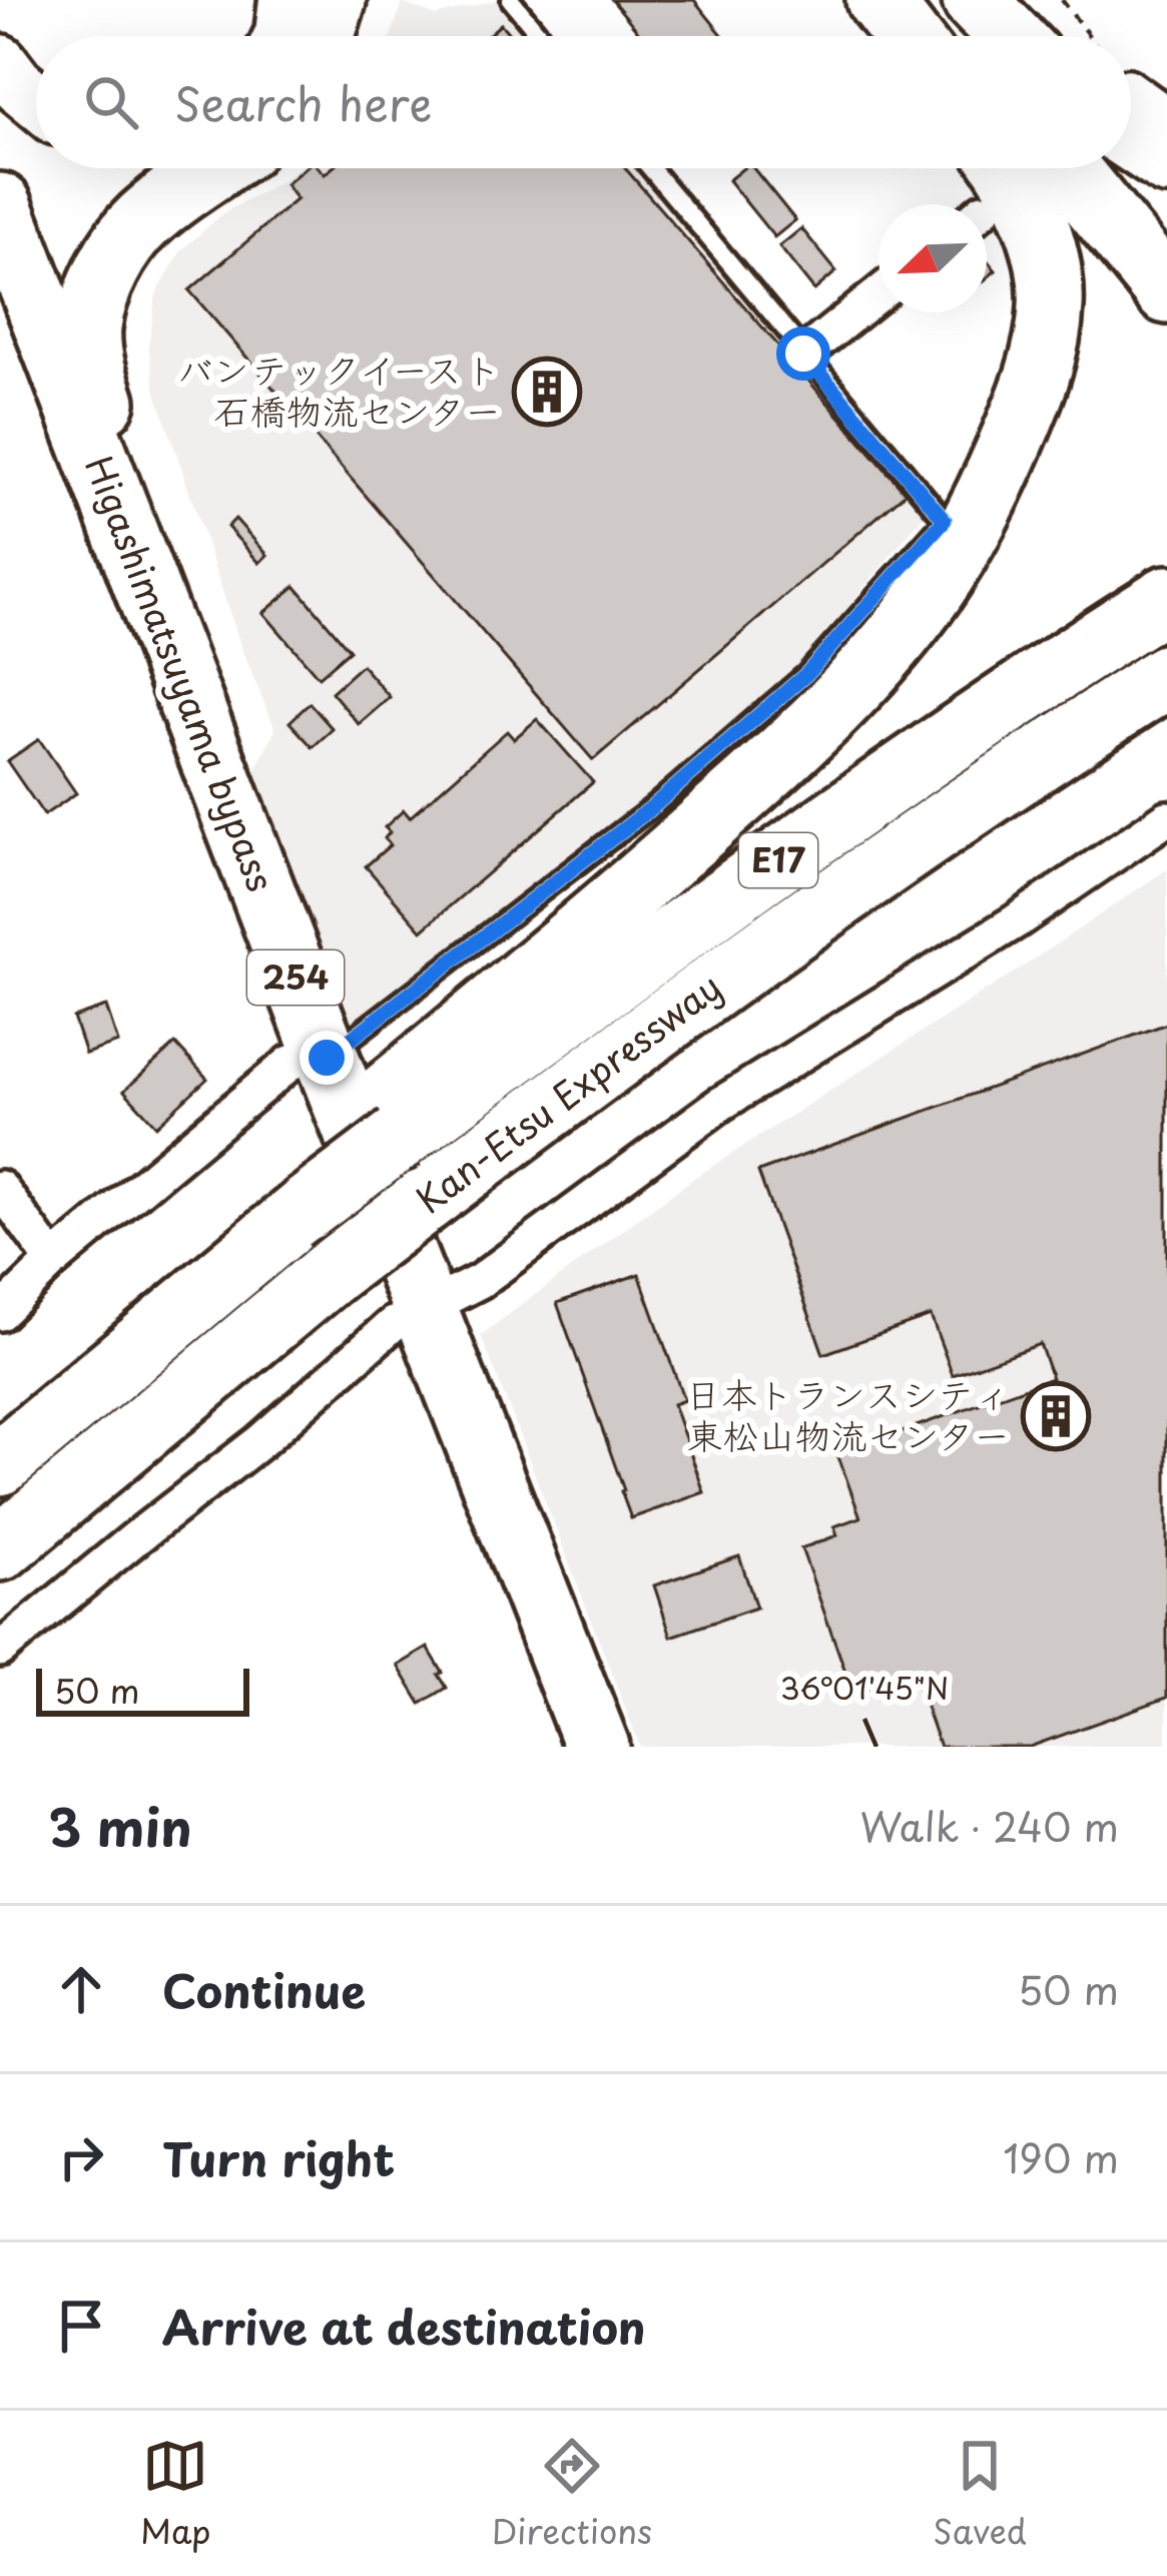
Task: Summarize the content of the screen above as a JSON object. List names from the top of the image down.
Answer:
{
  "streets": {
    "highway": [
      "Higashimatsuyama bypass",
      "E17",
      "254",
      "Kan-Etsu Expressway"
    ]
  },
  "places": {
    "building": ["バンテックイースト 石橋物流センター", "日本トランスシティ 東松山物流センター"]
  },
  "scale_bar": "50 m",
  "north": "bottom left",
  "page": {
    "search": "Search here",
    "scale": "50 m",
    "heading": ["3 min", "Walk · 240 m"],
    "list": [
      ["Continue", "50 m"],
      ["Turn right", "190 m"],
      "Arrive at destination"
    ],
    "nav": ["Map", "Directions", "Saved"]
  },
  "coordinates": ["36°01'45\"N"]
}
